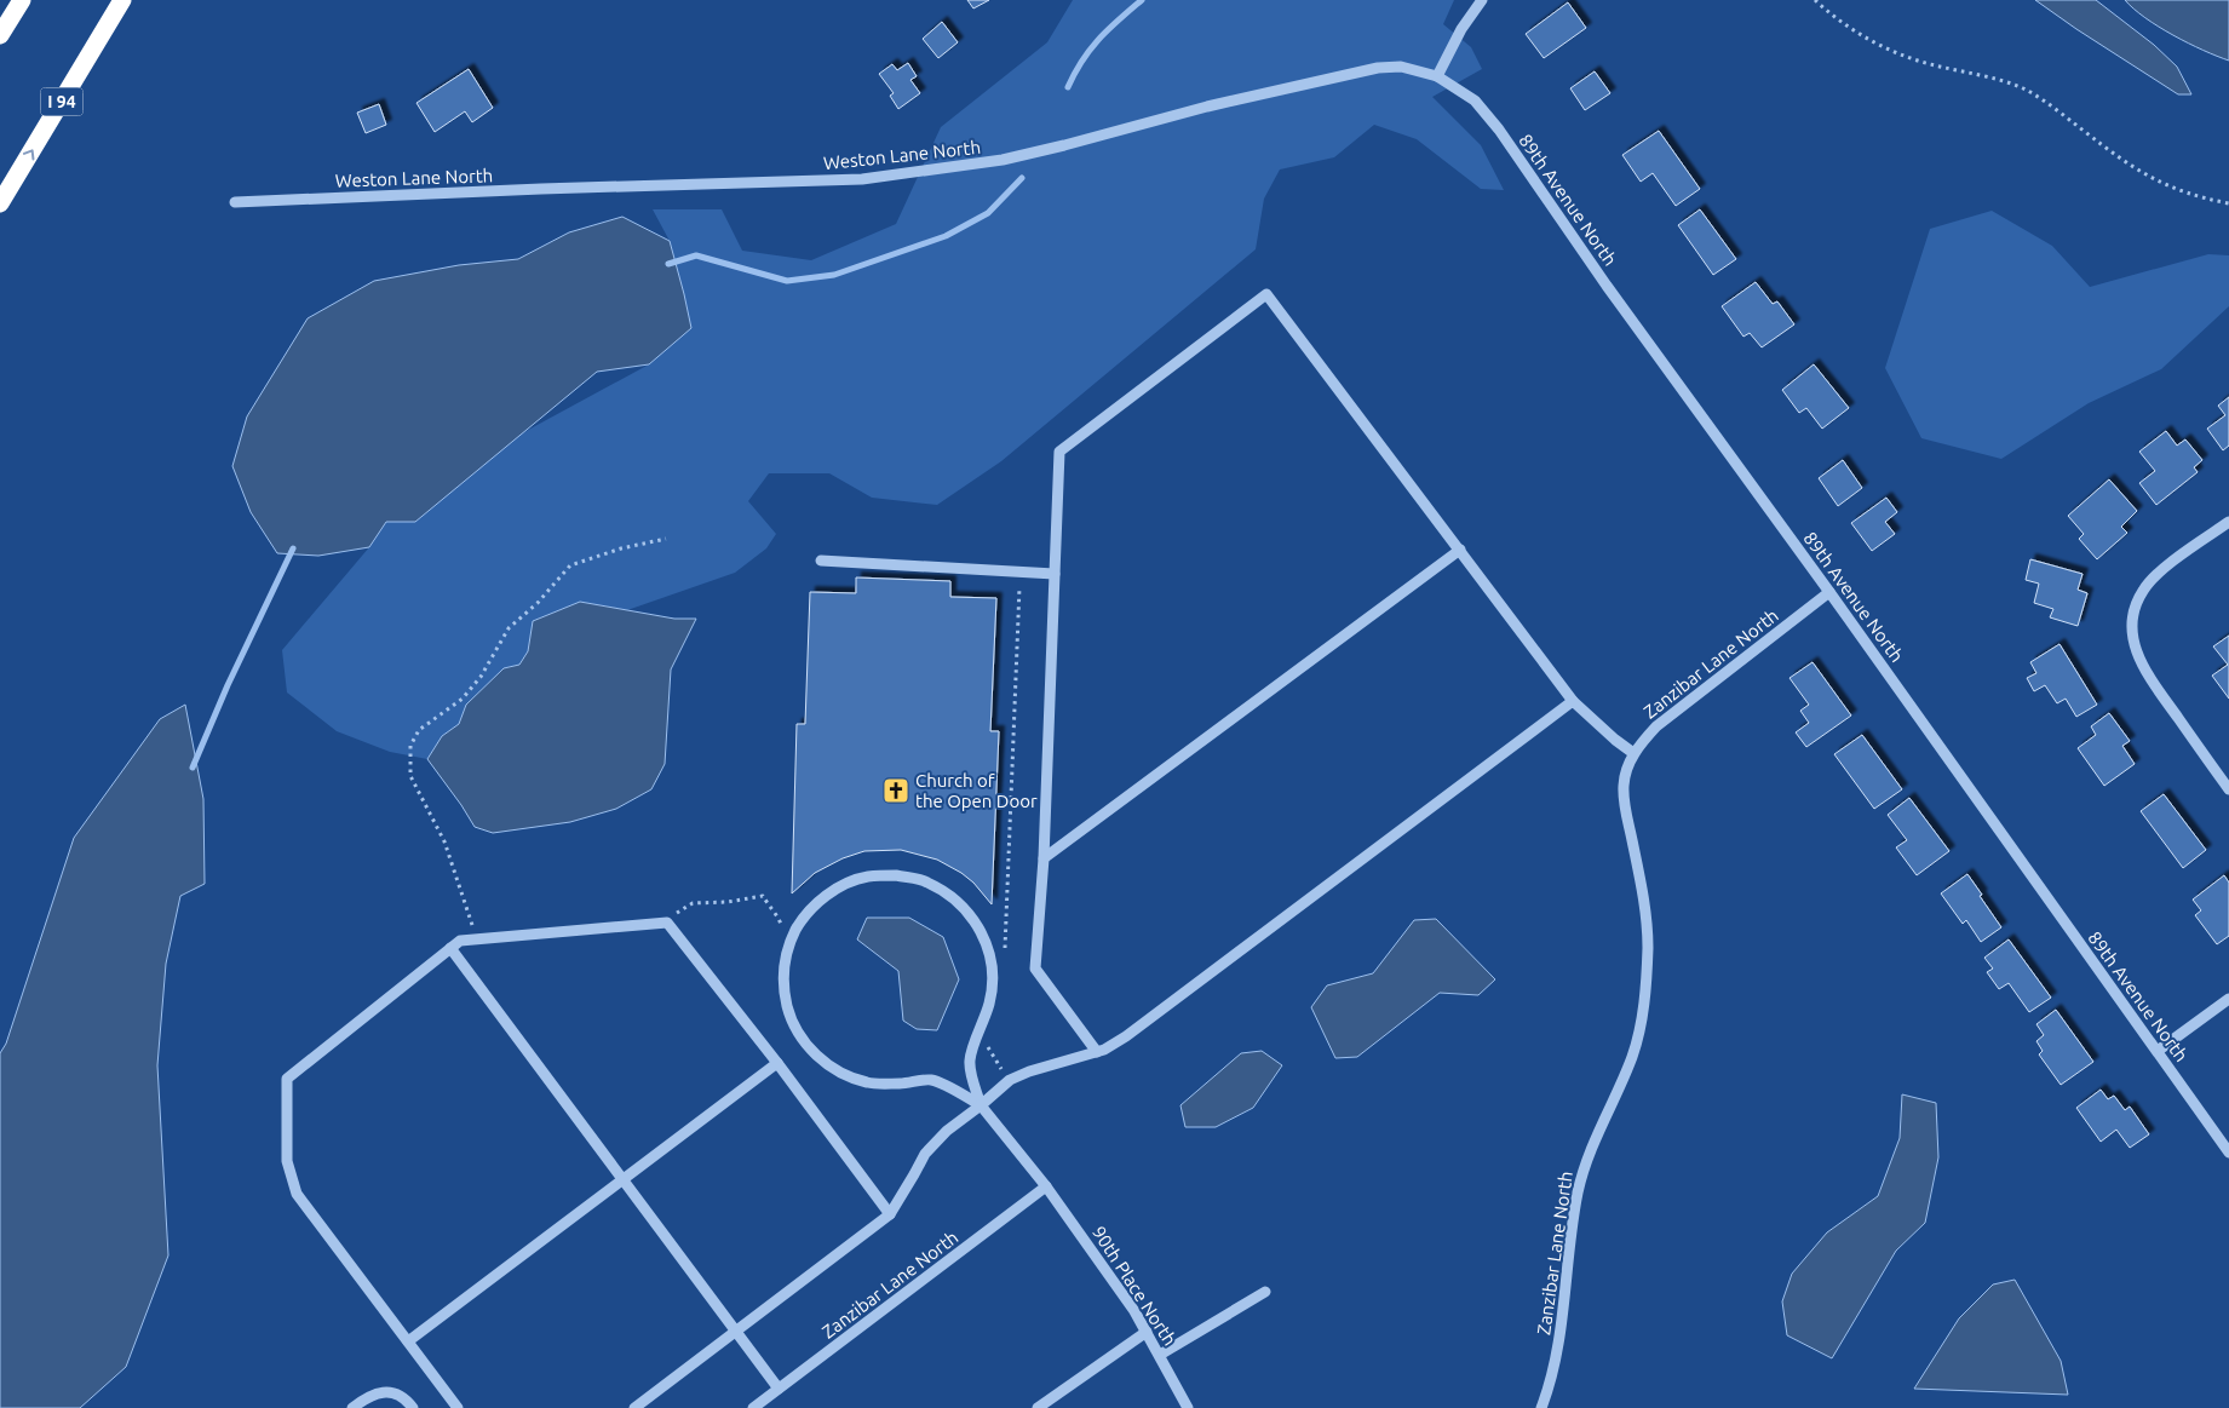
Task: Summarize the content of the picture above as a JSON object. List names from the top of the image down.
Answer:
{
  "streets": {
    "highway": ["I 94"],
    "street": [
      "Weston Lane North",
      "89th Avenue North",
      "Zanzibar Lane North",
      "90th Place North"
    ]
  },
  "crossings": [
    ["Weston Lane North", "89th Avenue North"],
    ["89th Avenue North", "Zanzibar Lane North"],
    ["Zanzibar Lane North", "90th Place North"]
  ],
  "places": {
    "church": ["Church of the Open Door"]
  }
}
